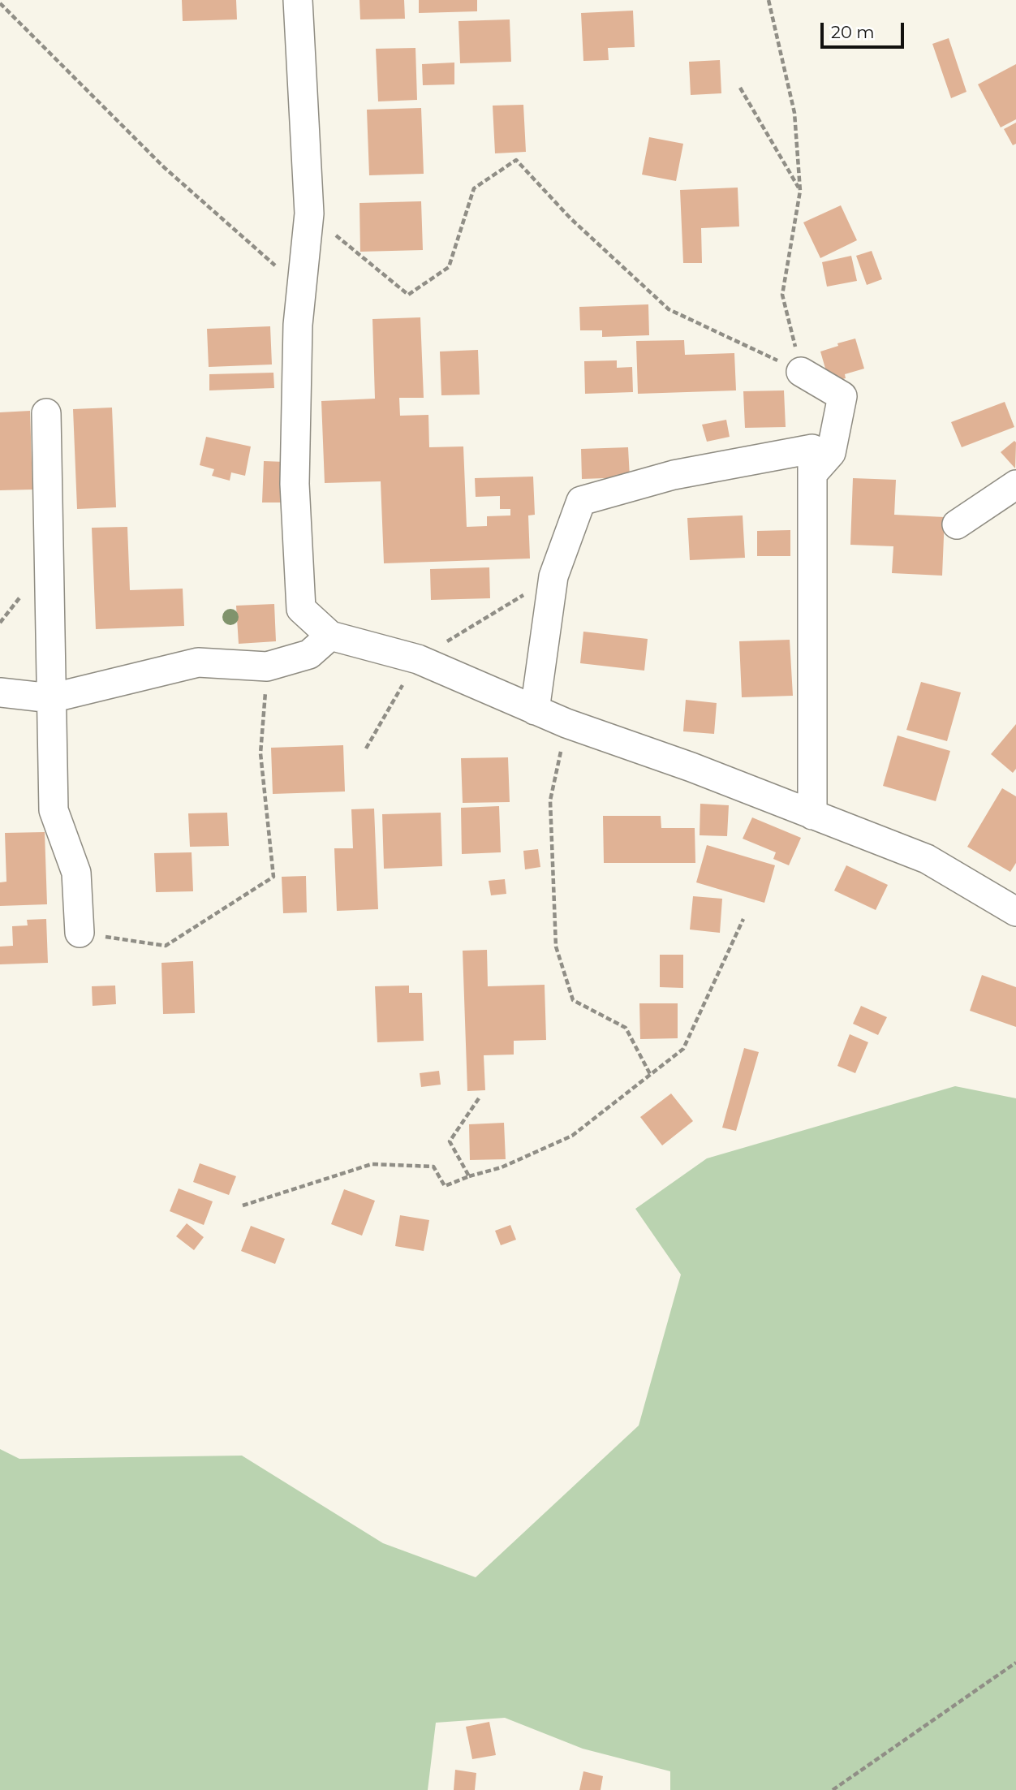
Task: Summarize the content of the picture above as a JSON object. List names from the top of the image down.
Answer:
{
  "scale_bar": "20 m"
}
